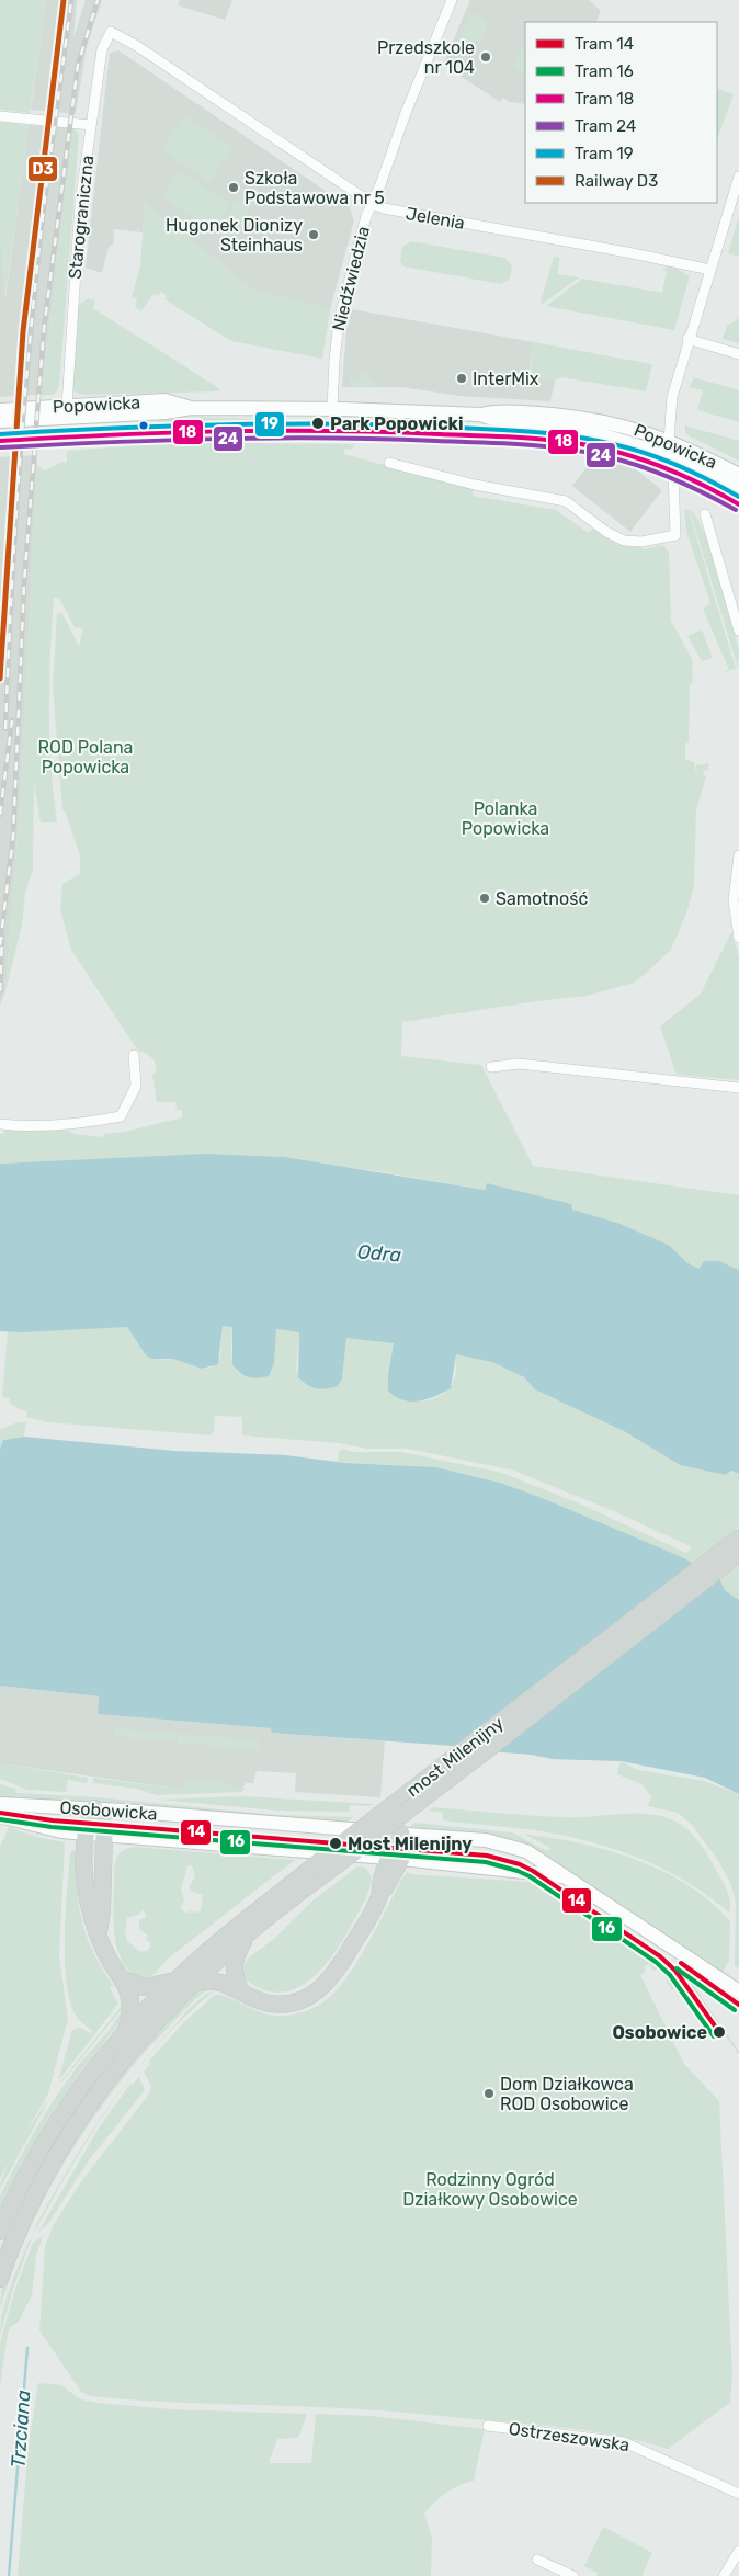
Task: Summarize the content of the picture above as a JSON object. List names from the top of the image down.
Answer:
{
  "streets": {
    "main road": ["most Milenijny"],
    "street": [
      "Starograniczna",
      "Jelenia",
      "Niedźwiedzia",
      "Popowicka",
      "Osobowicka",
      "Ostrzeszowska"
    ]
  },
  "crossings": [
    ["Starograniczna", "Jelenia"],
    ["Starograniczna", "Popowicka"],
    ["Jelenia", "Niedźwiedzia"],
    ["Niedźwiedzia", "Popowicka"]
  ],
  "water": ["Odra", "Trzciana"],
  "parks": ["ROD Polana Popowicka", "Polanka Popowicka", "Rodzinny Ogród Działkowy Osobowice"],
  "places": [
    "Przedszkole nr 104",
    "Szkoła Podstawowa nr 5",
    "Hugonek Dionizy Steinhaus",
    "InterMix",
    "Park Popowicki",
    "Samotność",
    "Most Milenijny",
    "Osobowice",
    "Dom Działkowca ROD Osobowice"
  ],
  "lines": [
    "rail line D3",
    "tram line 19",
    "tram line 18",
    "tram line 24",
    "tram line 14",
    "tram line 16"
  ],
  "legend": [
    "Tram 14",
    "Tram 16",
    "Tram 18",
    "Tram 24",
    "Tram 19",
    "Railway D3"
  ]
}
